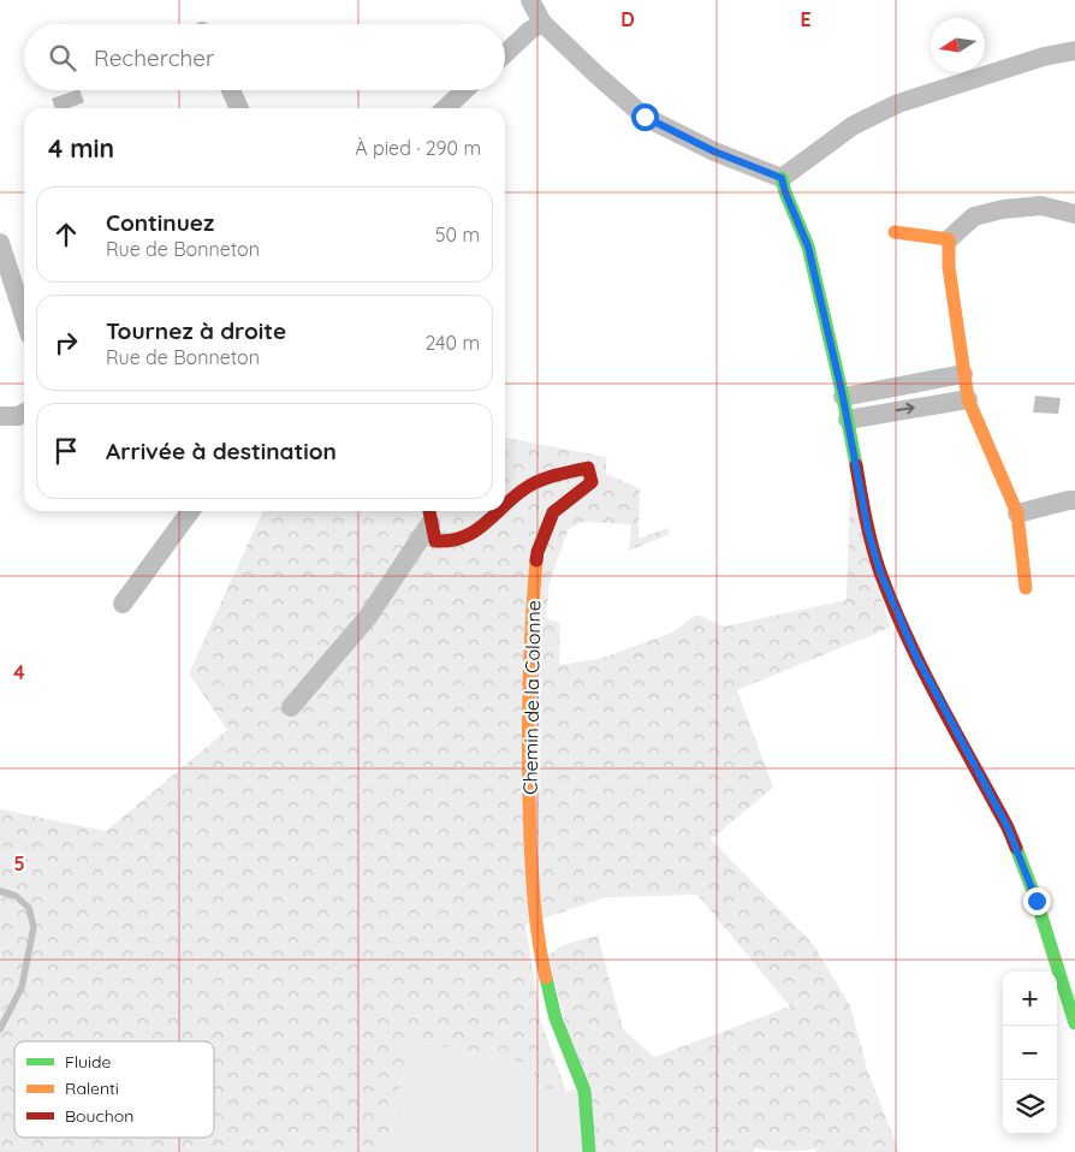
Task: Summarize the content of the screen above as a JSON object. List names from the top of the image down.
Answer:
{
  "streets": {
    "street": ["Chemin de la Colonne"]
  },
  "legend": ["Fluide", "Ralenti", "Bouchon"],
  "north": "left",
  "page": {
    "search": "Rechercher",
    "heading": ["4 min", "À pied · 290 m"],
    "list": [
      ["Continuez", "Rue de Bonneton", "50 m"],
      ["Tournez à droite", "Rue de Bonneton", "240 m"],
      "Arrivée à destination"
    ],
    "map_buttons": ["+", "−"]
  },
  "grid": {
    "columns": ["D", "E"],
    "rows": ["4", "5"]
  }
}
